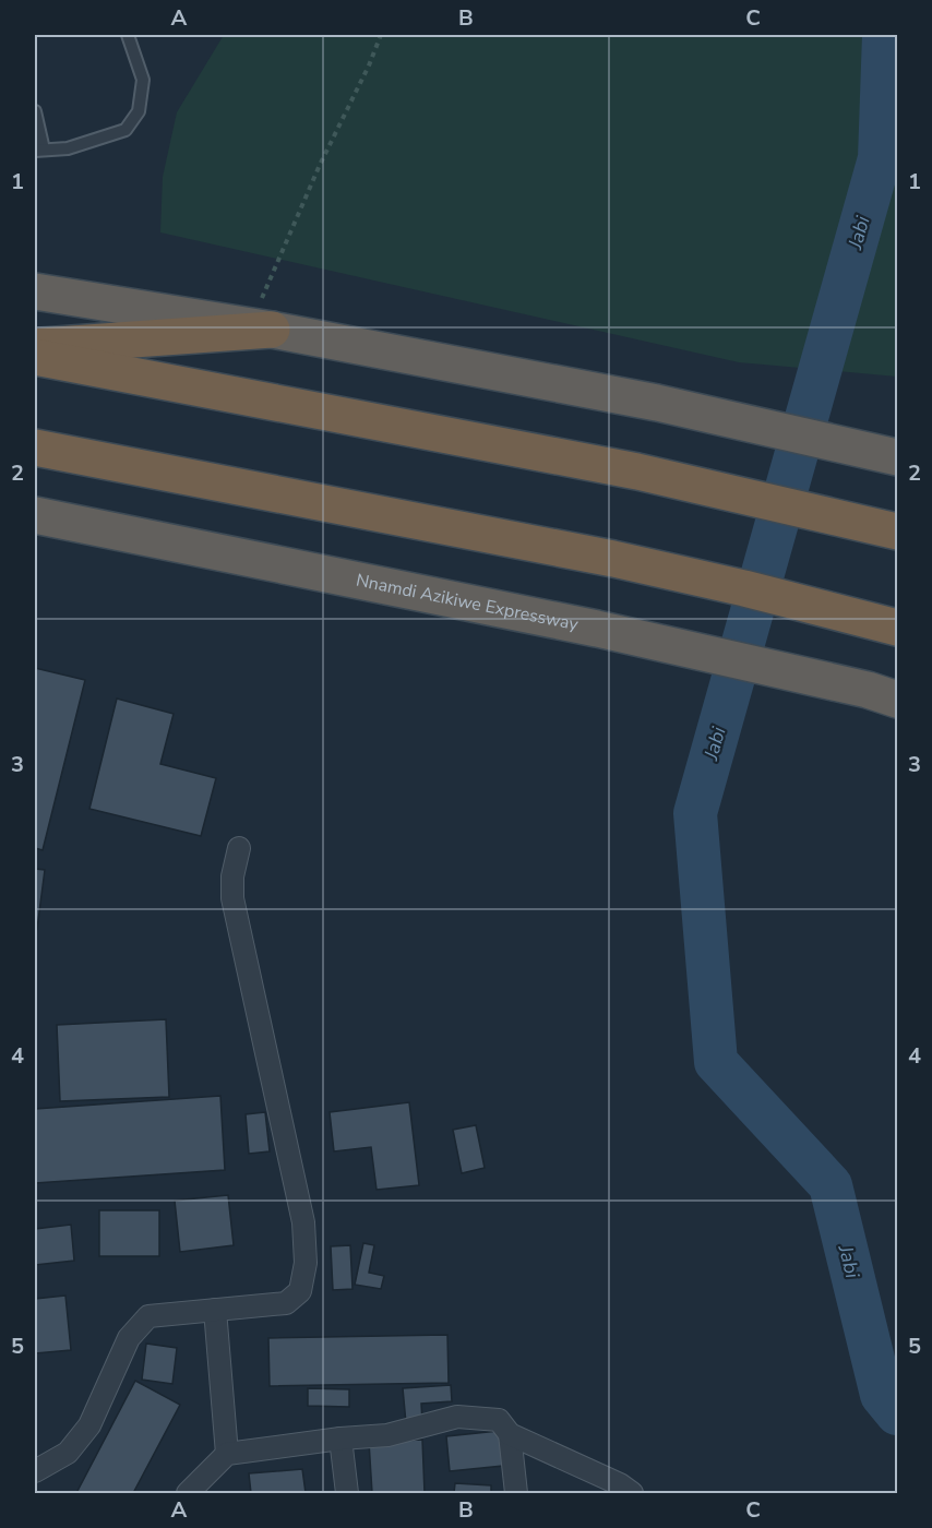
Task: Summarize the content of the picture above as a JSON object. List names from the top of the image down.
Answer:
{
  "streets": {
    "highway": ["Nnamdi Azikiwe Expressway"]
  },
  "water": ["Jabi"],
  "grid": {
    "columns": ["A", "B", "C"],
    "rows": [
      "1",
      "2",
      "3",
      "4",
      "5"
    ]
  }
}
